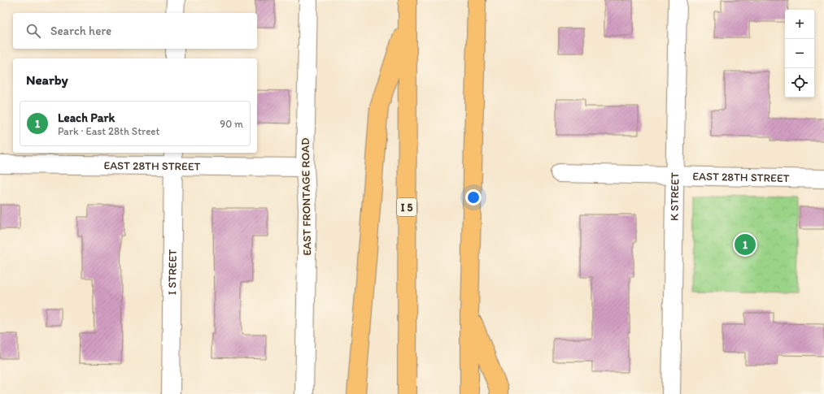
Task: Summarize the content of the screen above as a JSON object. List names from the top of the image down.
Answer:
{
  "streets": {
    "highway": ["I 5"],
    "street": [
      "EAST 28TH STREET",
      "EAST FRONTAGE ROAD",
      "K STREET",
      "I STREET"
    ]
  },
  "crossings": [
    ["EAST 28TH STREET", "EAST FRONTAGE ROAD"],
    ["EAST 28TH STREET", "K STREET"],
    ["EAST 28TH STREET", "I STREET"]
  ],
  "page": {
    "map_buttons": ["+", "−"],
    "search": "Search here",
    "heading": "Nearby",
    "list": [
      {
        "mark": "1",
        "name": "Leach Park",
        "note": "Park · East 28th Street",
        "value": "90 m"
      }
    ],
    "pins": "1"
  }
}
